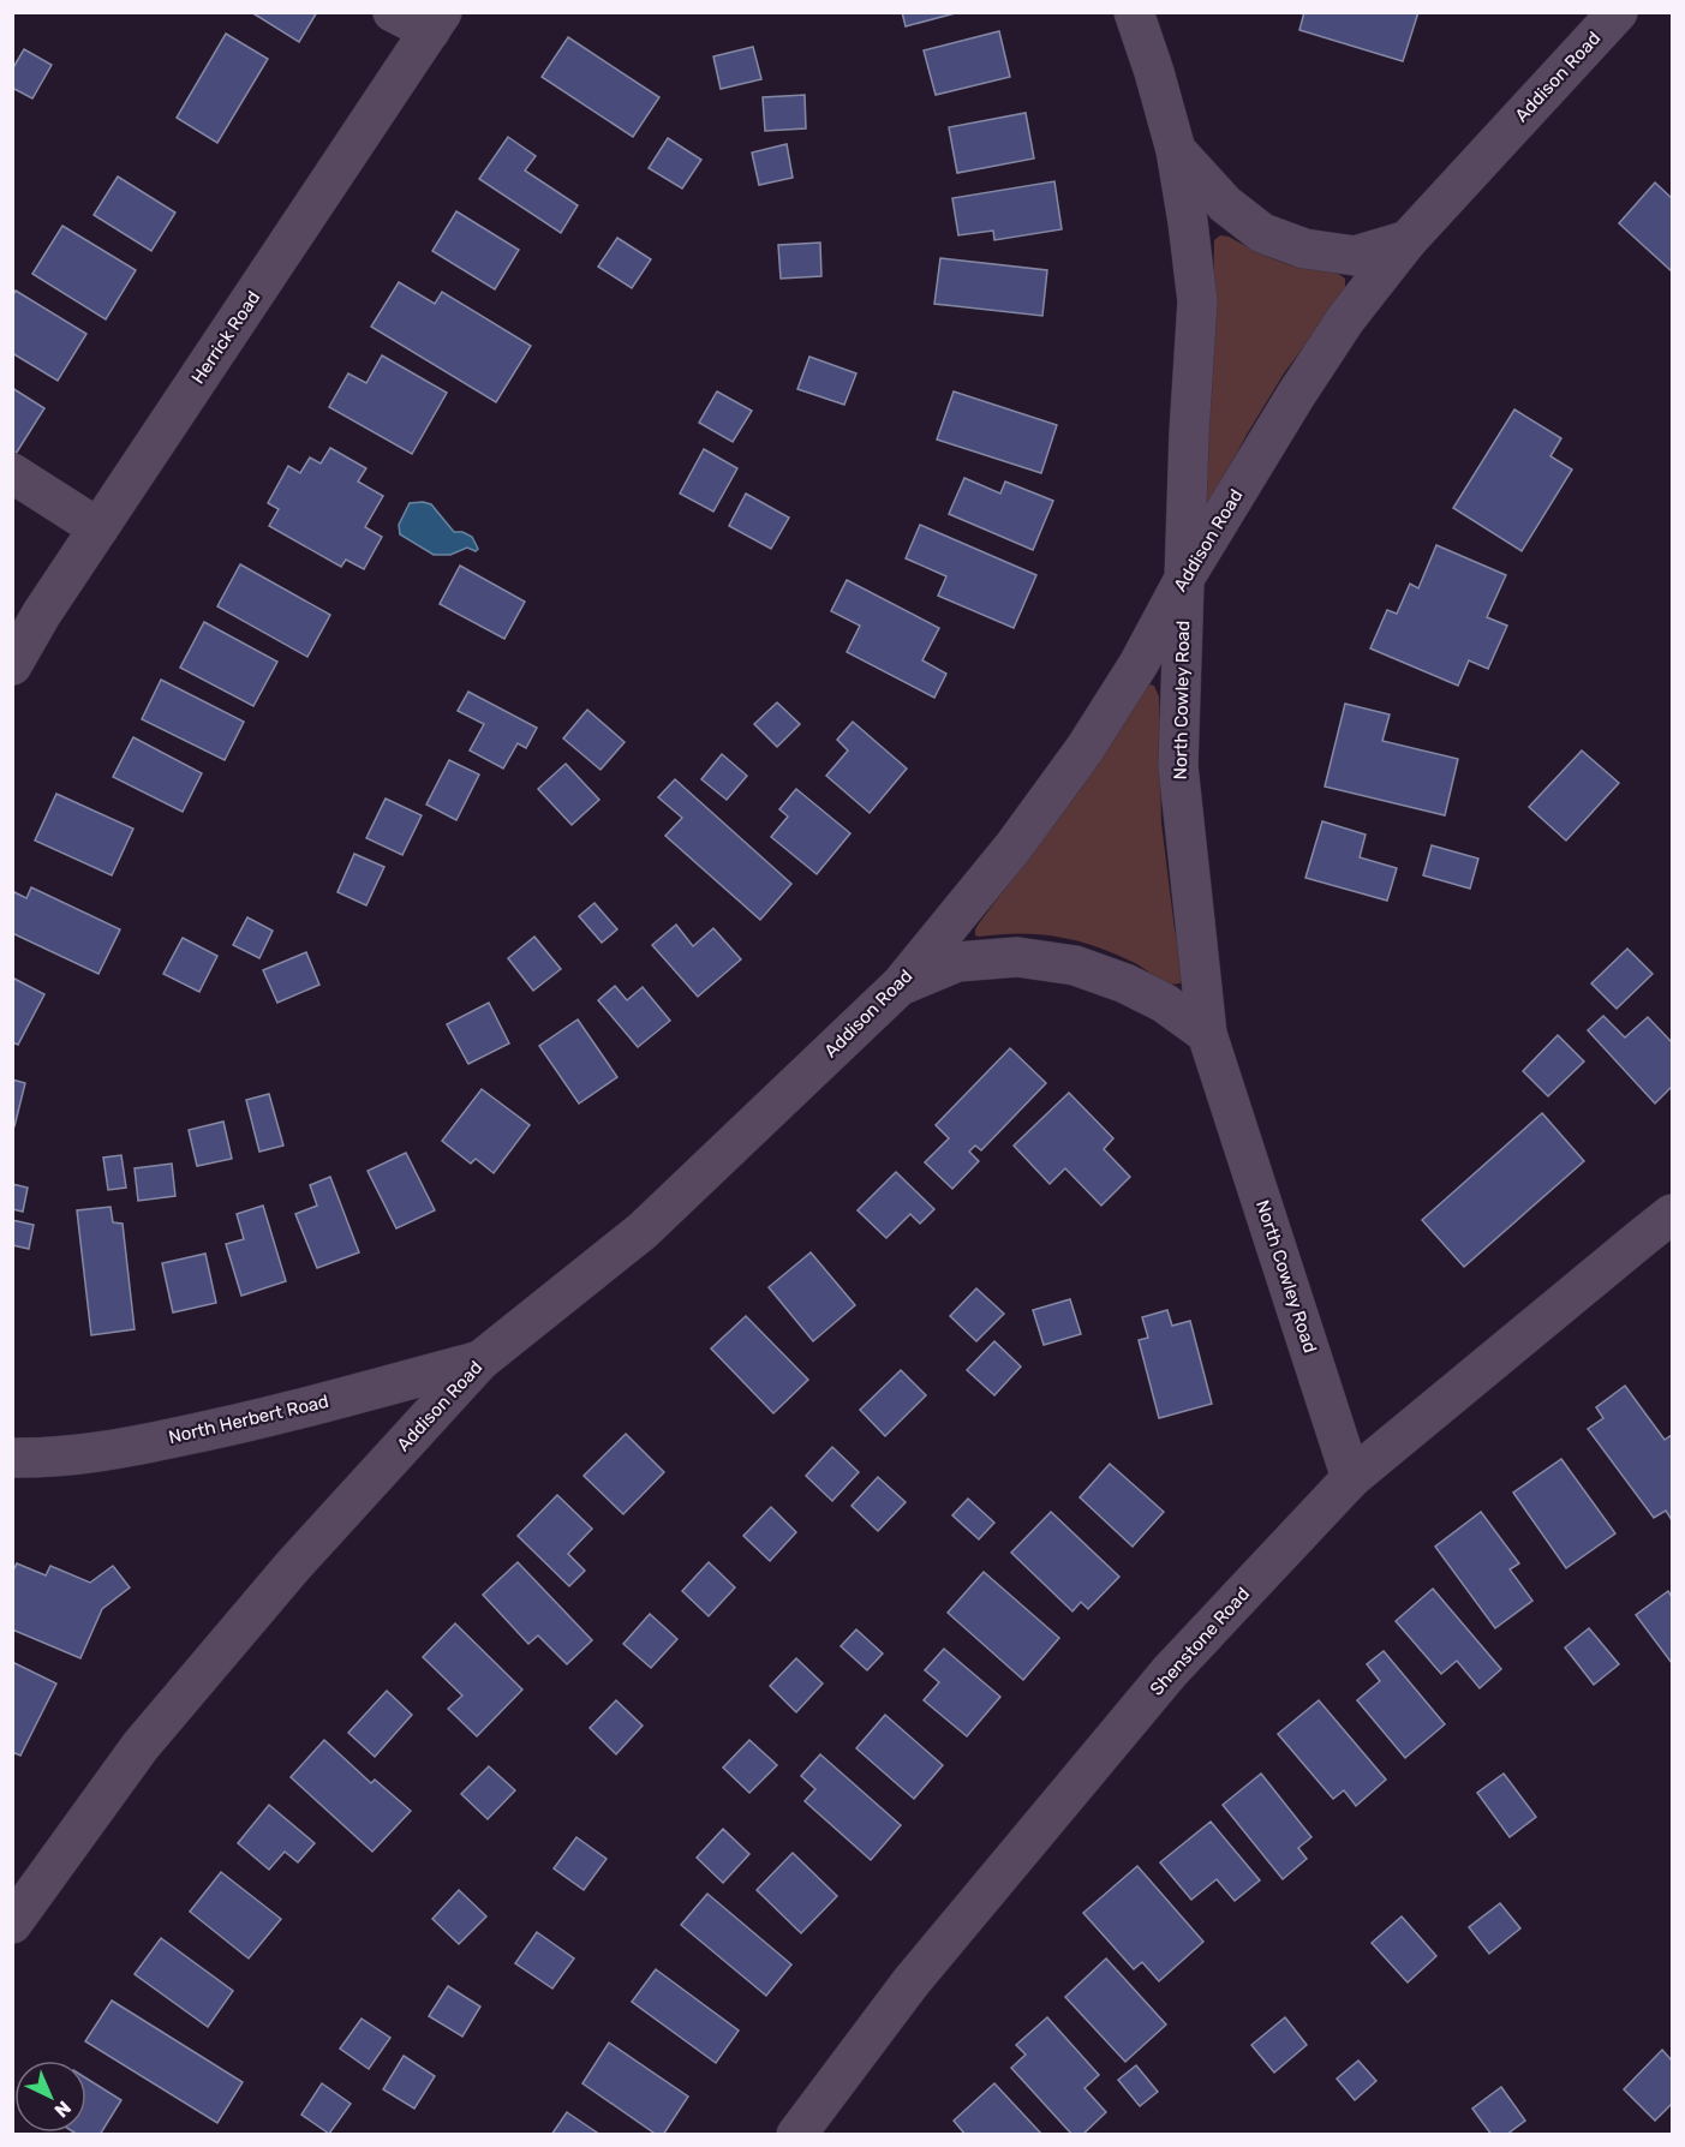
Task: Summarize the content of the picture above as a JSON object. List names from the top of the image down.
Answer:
{
  "streets": {
    "street": [
      "Addison Road",
      "Herrick Road",
      "North Cowley Road",
      "North Herbert Road",
      "Shenstone Road"
    ]
  },
  "crossings": [
    ["Addison Road", "North Cowley Road"],
    ["Addison Road", "North Herbert Road"],
    ["North Cowley Road", "Shenstone Road"]
  ],
  "north": "bottom right"
}
